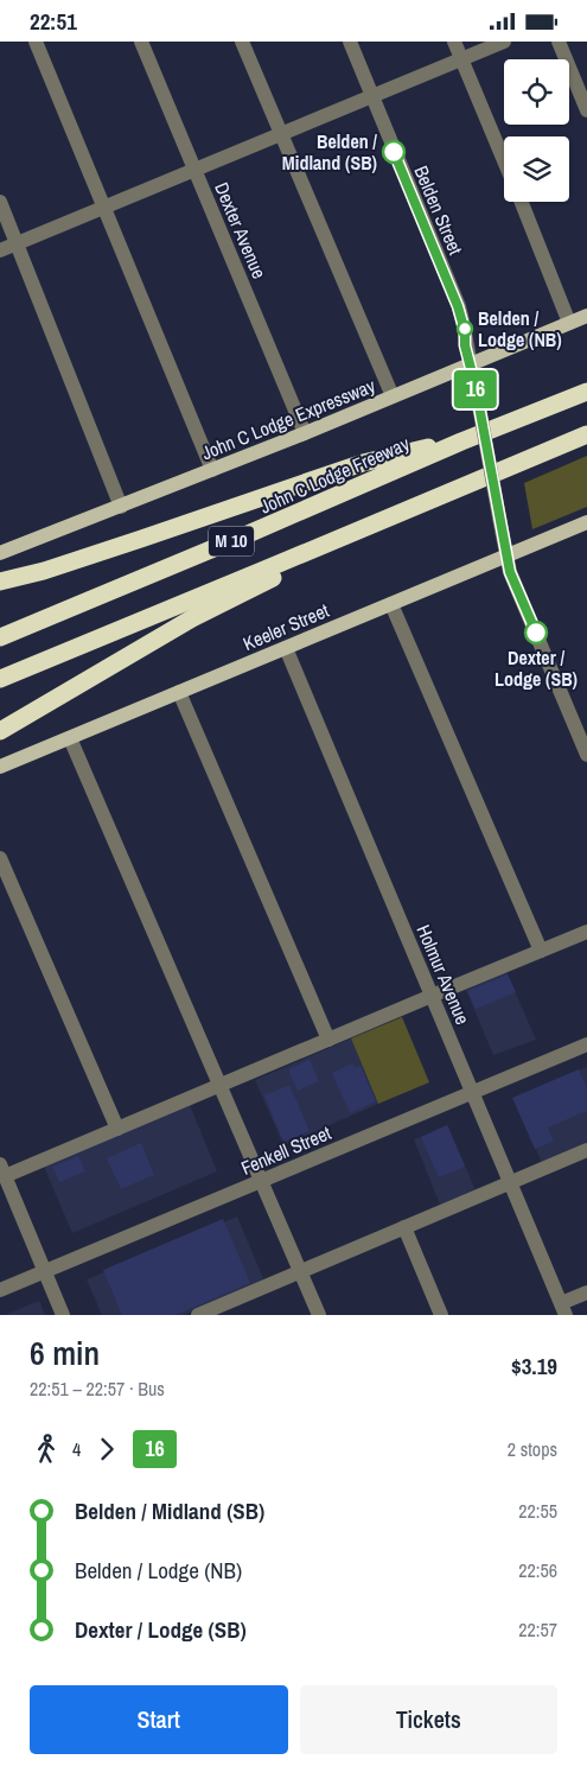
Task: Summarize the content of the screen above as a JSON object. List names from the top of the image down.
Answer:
{
  "streets": {
    "highway": ["John C Lodge Freeway", "M 10"],
    "main road": ["John C Lodge Expressway", "Keeler Street"],
    "street": [
      "Belden Street",
      "Dexter Avenue",
      "Holmur Avenue",
      "Fenkell Street"
    ]
  },
  "crossings": [
    ["Belden Street", "John C Lodge Expressway"],
    ["Dexter Avenue", "John C Lodge Expressway"],
    ["Keeler Street", "Holmur Avenue"],
    ["Holmur Avenue", "Fenkell Street"]
  ],
  "places": ["Belden / Midland (SB)", "Belden / Lodge (NB)", "Dexter / Lodge (SB)"],
  "lines": ["bus line 16"],
  "page": {
    "status": "22:51",
    "on_map": "16",
    "heading": ["6 min", "22:51 – 22:57 · Bus", "$3.19"],
    "legs": ["4", "16", "2 stops"],
    "list": [
      {
        "name": "Belden / Midland (SB)",
        "value": "22:55"
      },
      {
        "name": "Belden / Lodge (NB)",
        "value": "22:56"
      },
      {
        "name": "Dexter / Lodge (SB)",
        "value": "22:57"
      }
    ],
    "buttons": ["Start", "Tickets"]
  }
}
